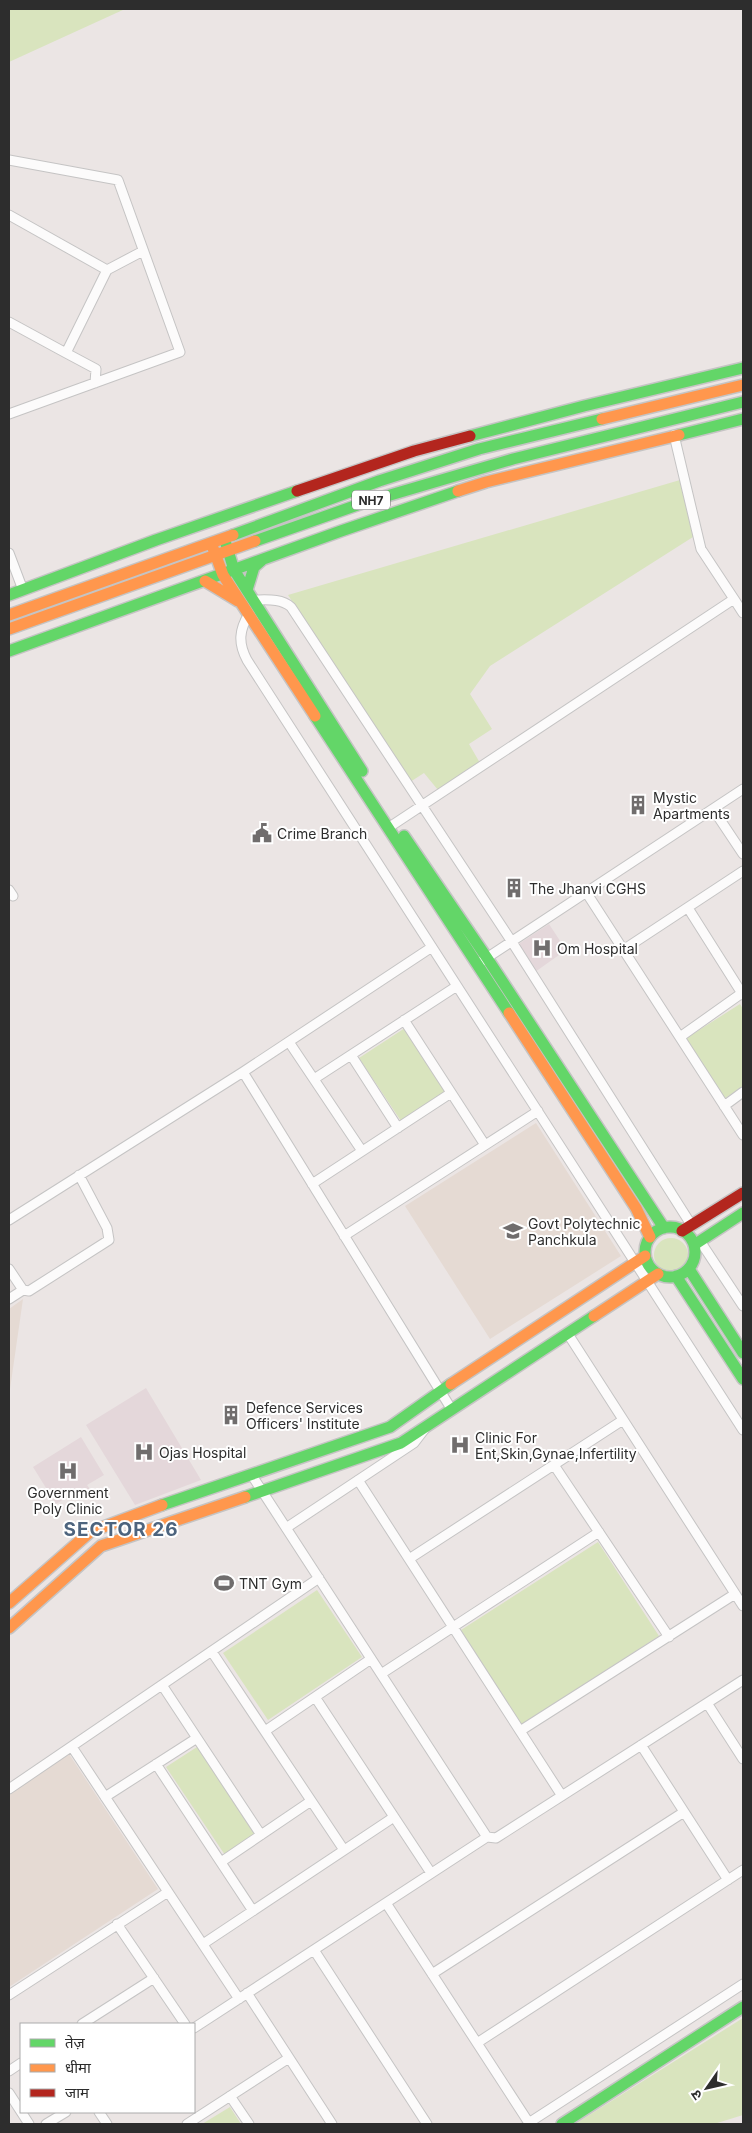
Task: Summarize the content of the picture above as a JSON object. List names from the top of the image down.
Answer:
{
  "streets": {
    "main road": ["NH7"]
  },
  "districts": ["SECTOR 26"],
  "places": {
    "building": ["Mystic Apartments", "The Jhanvi CGHS", "Defence Services Officers' Institute"],
    "public building": ["Crime Branch"],
    "hospital": [
      "Om Hospital",
      "Clinic For Ent,Skin,Gynae,Infertility",
      "Ojas Hospital",
      "Government Poly Clinic"
    ],
    "school or university": ["Govt Polytechnic Panchkula"],
    "sports": ["TNT Gym"]
  },
  "legend": ["तेज़", "धीमा", "जाम"],
  "north": "bottom left"
}
